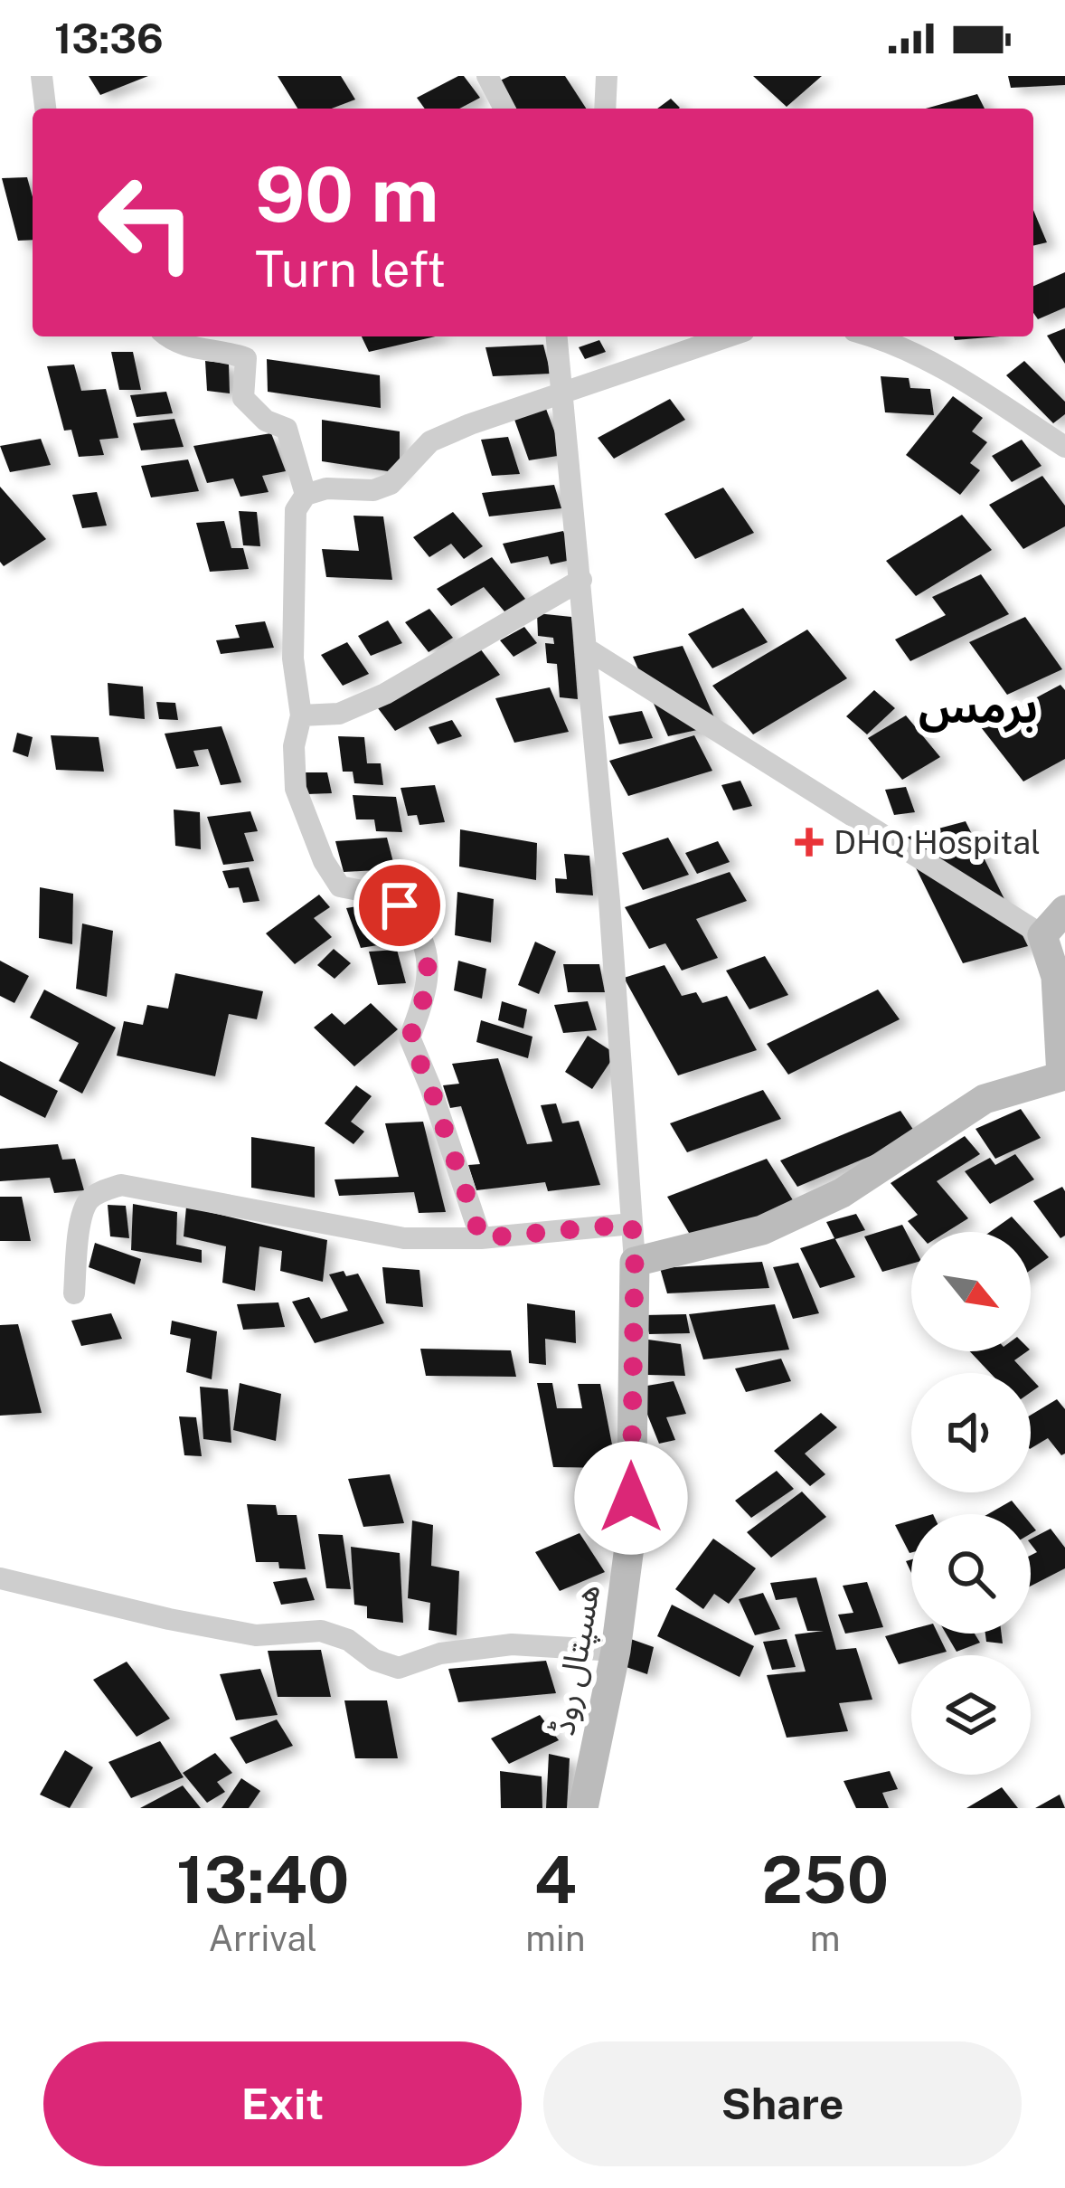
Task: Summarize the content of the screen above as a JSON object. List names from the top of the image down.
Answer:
{
  "streets": {
    "street": ["ھسپتال روڈ"]
  },
  "districts": ["برمس"],
  "places": {
    "health": ["DHQ Hospital"]
  },
  "north": "bottom right",
  "page": {
    "status": "13:36",
    "turn": ["90 m", "Turn left"],
    "eta": [
      "13:40",
      "Arrival",
      "4",
      "min",
      "250",
      "m"
    ],
    "buttons": ["Exit", "Share"]
  }
}
